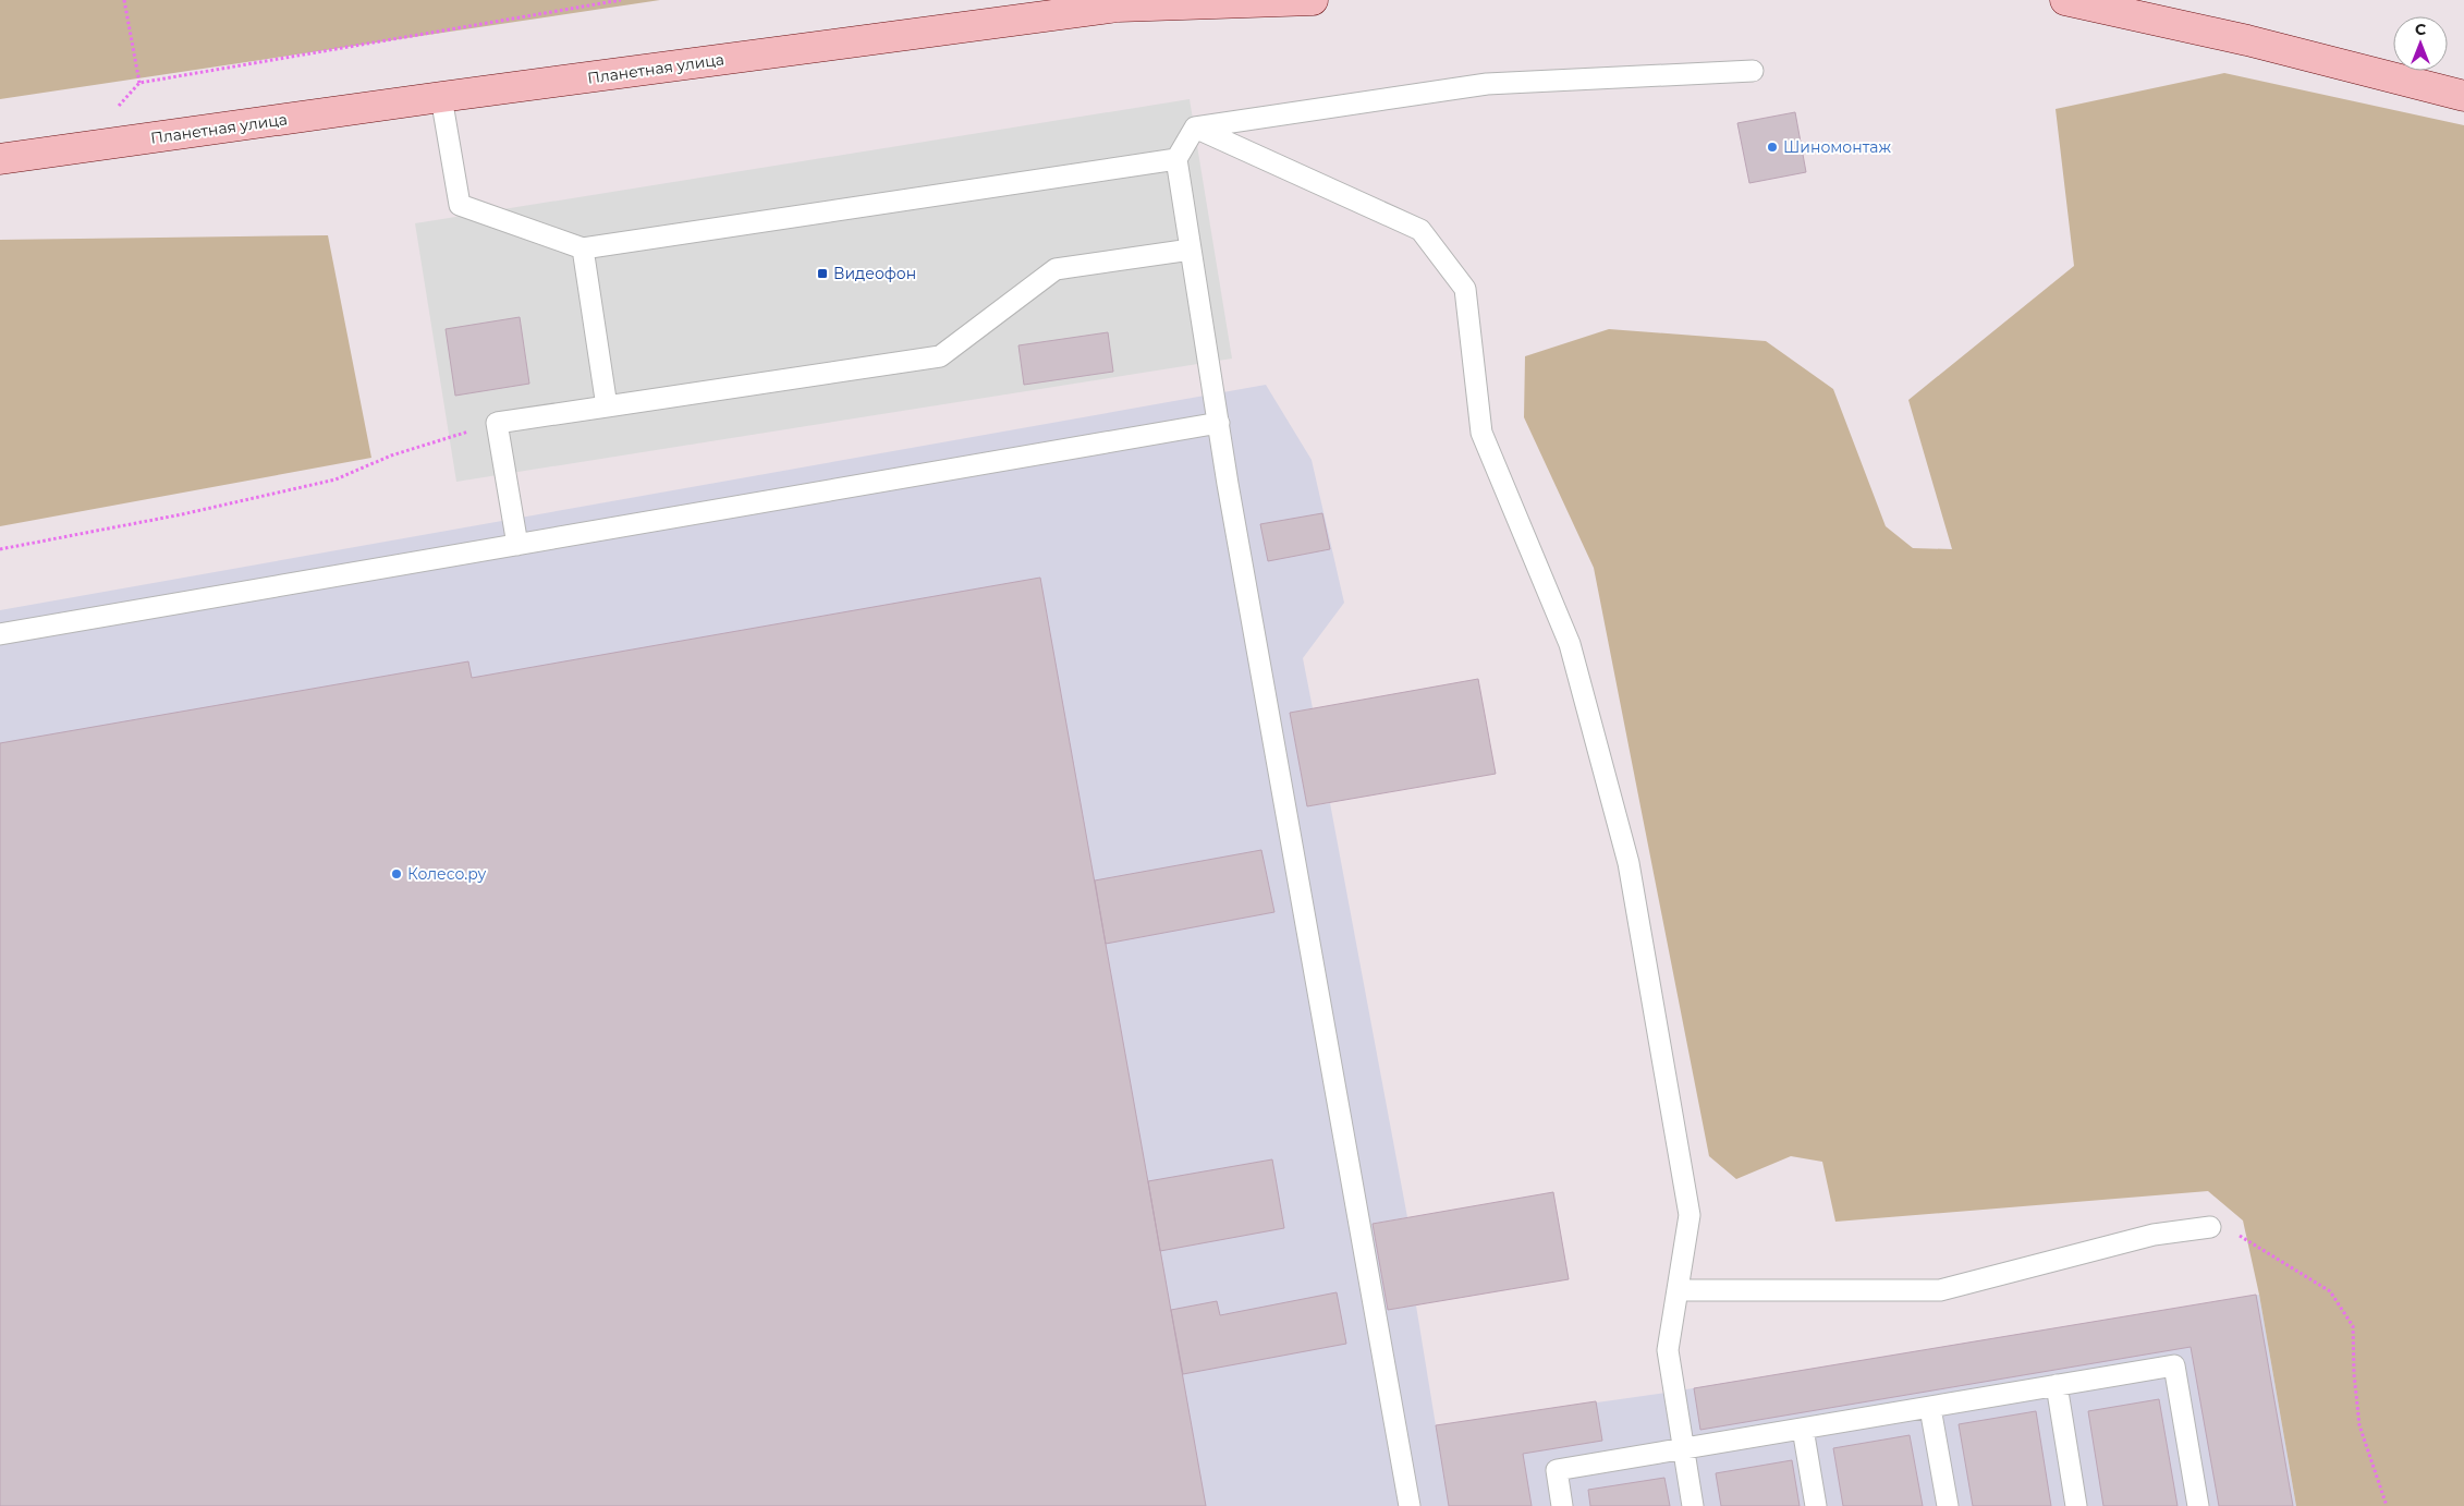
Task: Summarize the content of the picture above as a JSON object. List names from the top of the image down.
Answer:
{
  "streets": {
    "main road": ["Планетная улица"]
  },
  "places": {
    "other": ["Шиномонтаж", "Колесо.ру"],
    "transit": ["Видеофон"]
  },
  "north": "top"
}
